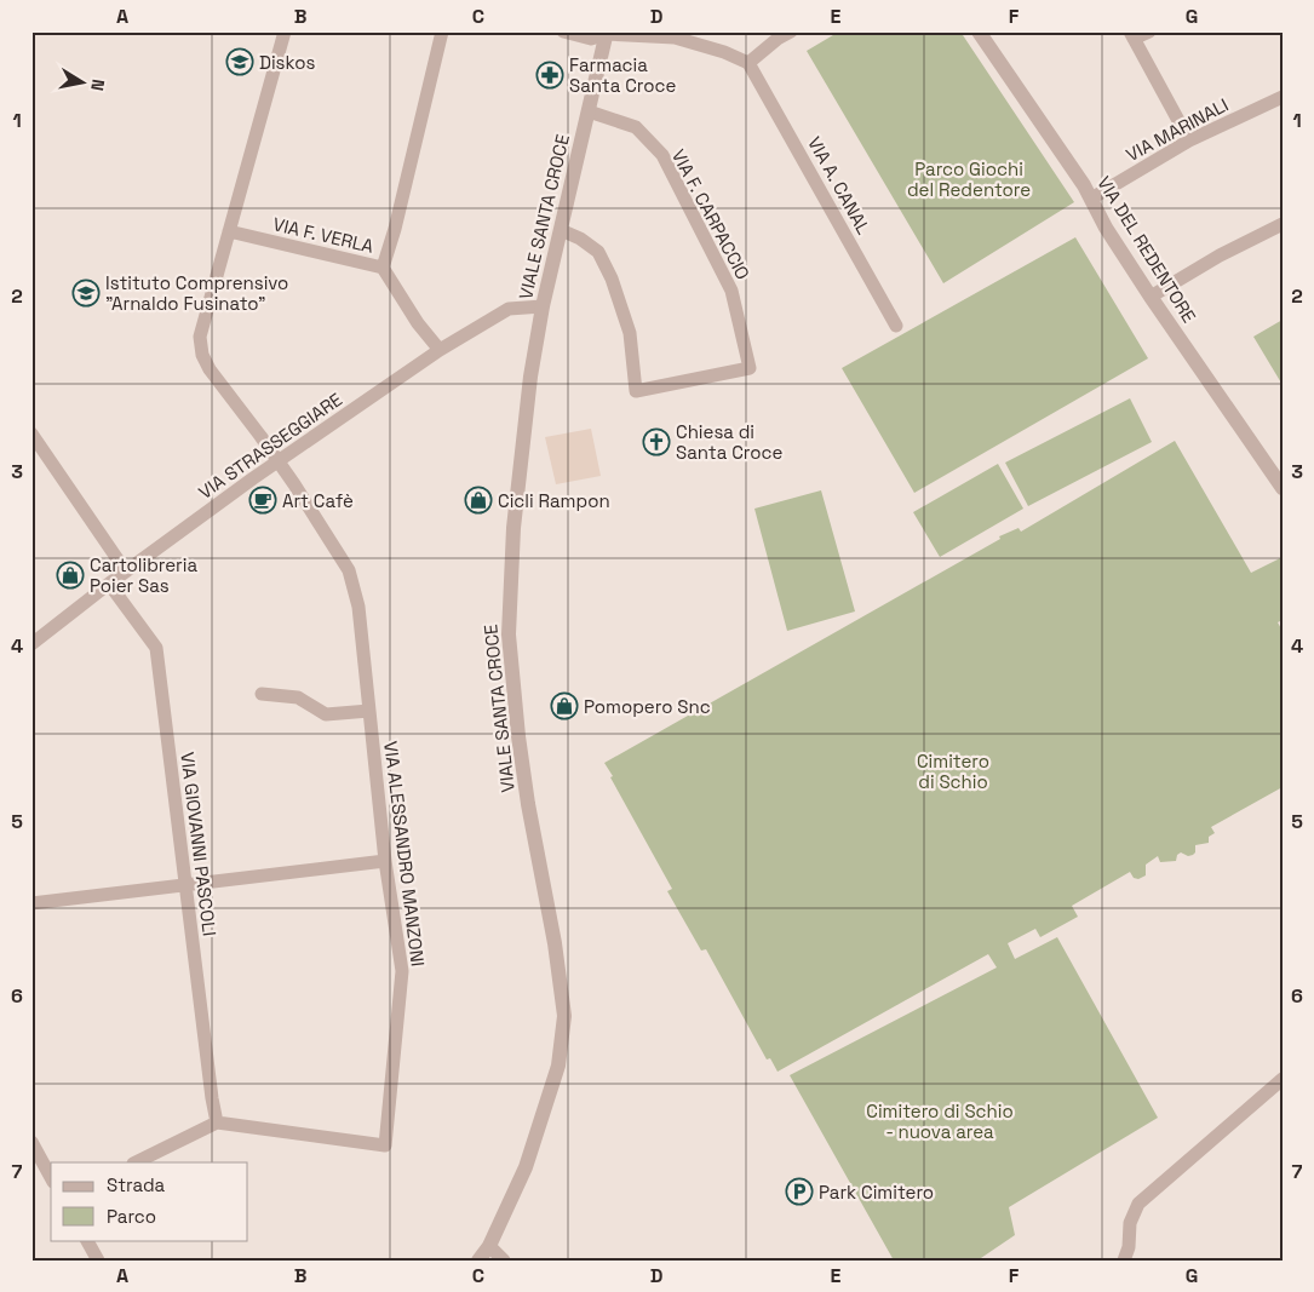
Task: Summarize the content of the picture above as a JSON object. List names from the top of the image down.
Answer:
{
  "streets": {
    "street": [
      "VIA MARINALI",
      "VIA A. CANAL",
      "VIA F. CARPACCIO",
      "VIALE SANTA CROCE",
      "VIA F. VERLA",
      "VIA DEL REDENTORE",
      "VIA STRASSEGGIARE",
      "VIA GIOVANNI PASCOLI",
      "VIA ALESSANDRO MANZONI"
    ]
  },
  "crossings": [
    ["VIA MARINALI", "VIA DEL REDENTORE"],
    ["VIA F. CARPACCIO", "VIALE SANTA CROCE"],
    ["VIALE SANTA CROCE", "VIA STRASSEGGIARE"],
    ["VIA F. VERLA", "VIA STRASSEGGIARE"],
    ["VIA F. VERLA", "VIA ALESSANDRO MANZONI"],
    ["VIA STRASSEGGIARE", "VIA GIOVANNI PASCOLI"],
    ["VIA STRASSEGGIARE", "VIA ALESSANDRO MANZONI"],
    ["VIA GIOVANNI PASCOLI", "VIA ALESSANDRO MANZONI"]
  ],
  "parks": ["Parco Giochi del Redentore", "Cimitero di Schio", "Cimitero di Schio - nuova area"],
  "places": {
    "school or university": ["Diskos", "Istituto Comprensivo \"Arnaldo Fusinato\""],
    "pharmacy": ["Farmacia Santa Croce"],
    "church": ["Chiesa di Santa Croce"],
    "cafe": ["Art Cafè"],
    "shop": ["Cicli Rampon", "Cartolibreria Poier Sas", "Pomopero Snc"],
    "parking": ["Park Cimitero"]
  },
  "legend": ["Strada", "Parco"],
  "north": "right",
  "grid": {
    "columns": [
      "A",
      "B",
      "C",
      "D",
      "E",
      "F",
      "G"
    ],
    "rows": [
      "1",
      "2",
      "3",
      "4",
      "5",
      "6",
      "7"
    ]
  }
}
